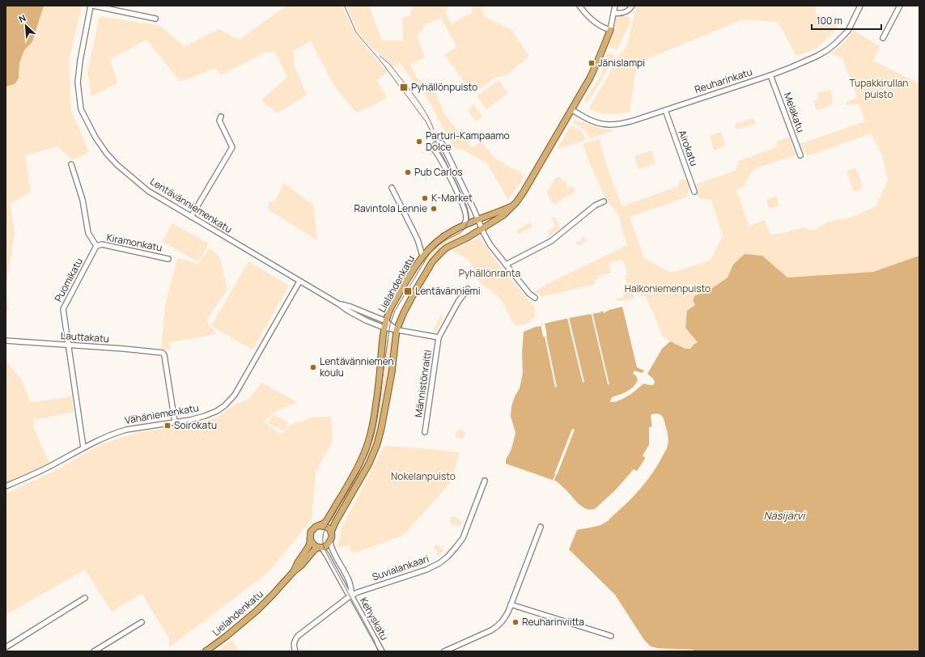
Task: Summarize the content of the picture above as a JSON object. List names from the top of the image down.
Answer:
{
  "streets": {
    "main road": ["Lielahdenkatu"],
    "street": [
      "Reuharinkatu",
      "Melakatu",
      "Airokatu",
      "Lentävänniemenkatu",
      "Kiramonkatu",
      "Puomikatu",
      "Lauttakatu",
      "Männistönraitti",
      "Vähäniemenkatu",
      "Suvialankaari",
      "Kehyskatu"
    ]
  },
  "crossings": [
    ["Reuharinkatu", "Melakatu"],
    ["Reuharinkatu", "Airokatu"],
    ["Reuharinkatu", "Lielahdenkatu"],
    ["Lentävänniemenkatu", "Lielahdenkatu"],
    ["Lentävänniemenkatu", "Vähäniemenkatu"],
    ["Kiramonkatu", "Puomikatu"],
    ["Puomikatu", "Lauttakatu"],
    ["Puomikatu", "Vähäniemenkatu"],
    ["Lielahdenkatu", "Kehyskatu"],
    ["Lauttakatu", "Vähäniemenkatu"],
    ["Suvialankaari", "Kehyskatu"]
  ],
  "water": ["Näsijärvi"],
  "parks": [
    "Tupakkirullan puisto",
    "Pyhällönranta",
    "Halkoniemenpuisto",
    "Nokelanpuisto"
  ],
  "places": {
    "transit": [
      "Jänislampi",
      "Pyhällönpuisto",
      "Lentävänniemi",
      "Soirokatu"
    ],
    "other": [
      "Parturi-Kampaamo Dolce",
      "Pub Carlos",
      "K-Market",
      "Ravintola Lennie",
      "Lentävänniemen koulu",
      "Reuharinviitta"
    ]
  },
  "scale_bar": "100 m",
  "north": "top left"
}
